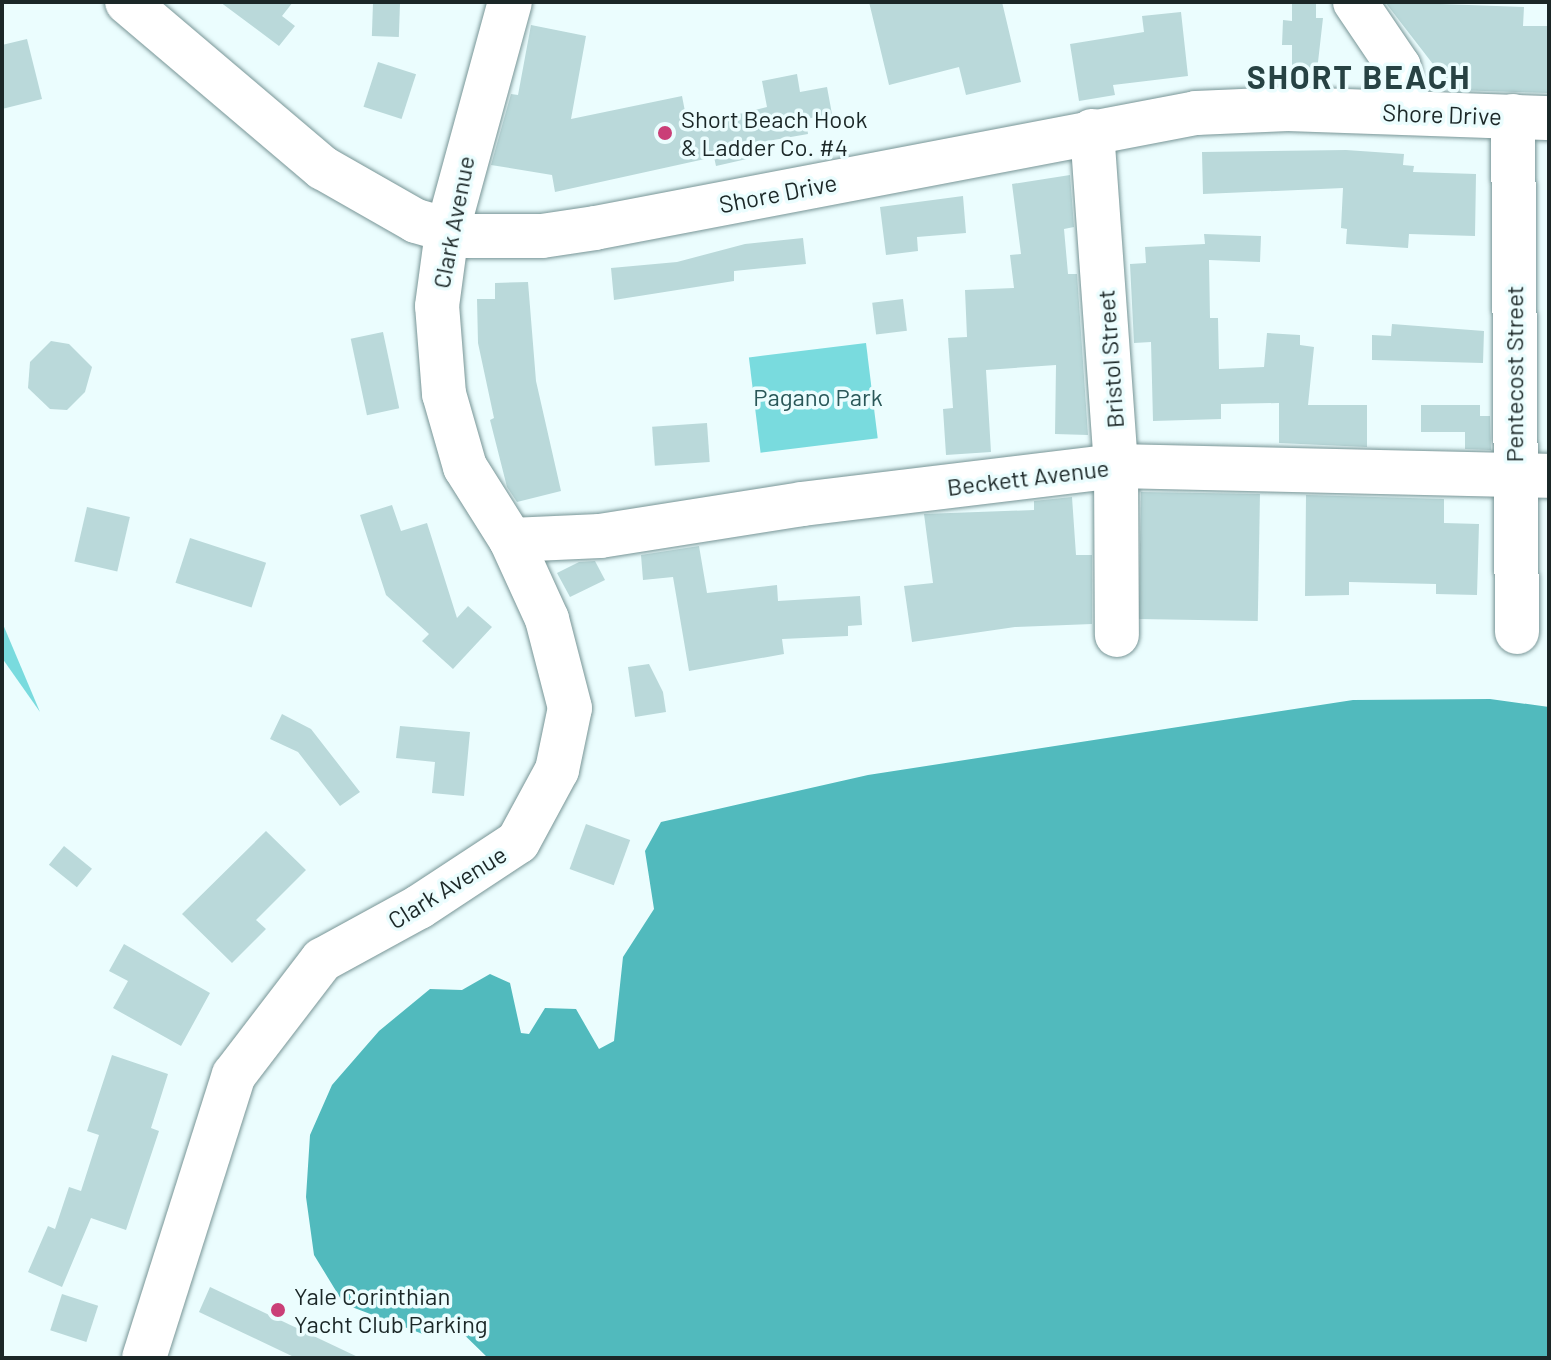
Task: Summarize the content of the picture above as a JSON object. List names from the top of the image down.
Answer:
{
  "streets": {
    "street": [
      "Shore Drive",
      "Clark Avenue",
      "Bristol Street",
      "Pentecost Street",
      "Beckett Avenue"
    ]
  },
  "crossings": [
    ["Shore Drive", "Clark Avenue"],
    ["Shore Drive", "Bristol Street"],
    ["Shore Drive", "Pentecost Street"],
    ["Clark Avenue", "Beckett Avenue"],
    ["Bristol Street", "Beckett Avenue"],
    ["Pentecost Street", "Beckett Avenue"]
  ],
  "districts": ["SHORT BEACH"],
  "parks": ["Pagano Park"],
  "places": ["Short Beach Hook & Ladder Co. #4", "Yale Corinthian Yacht Club Parking"]
}
